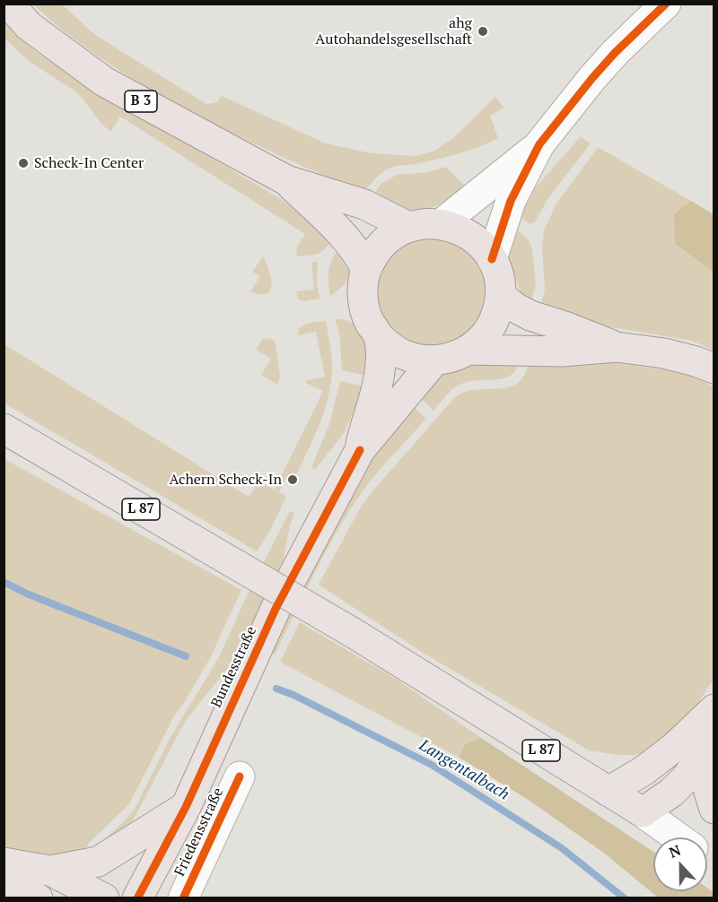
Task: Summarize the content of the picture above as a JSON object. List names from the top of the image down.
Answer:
{
  "streets": {
    "main road": ["B 3", "L 87", "Bundesstraße"],
    "street": ["Friedensstraße"]
  },
  "water": ["Langentalbach"],
  "places": ["ahg Autohandelsgesellschaft", "Scheck-In Center", "Achern Scheck-In"],
  "north": "top"
}
